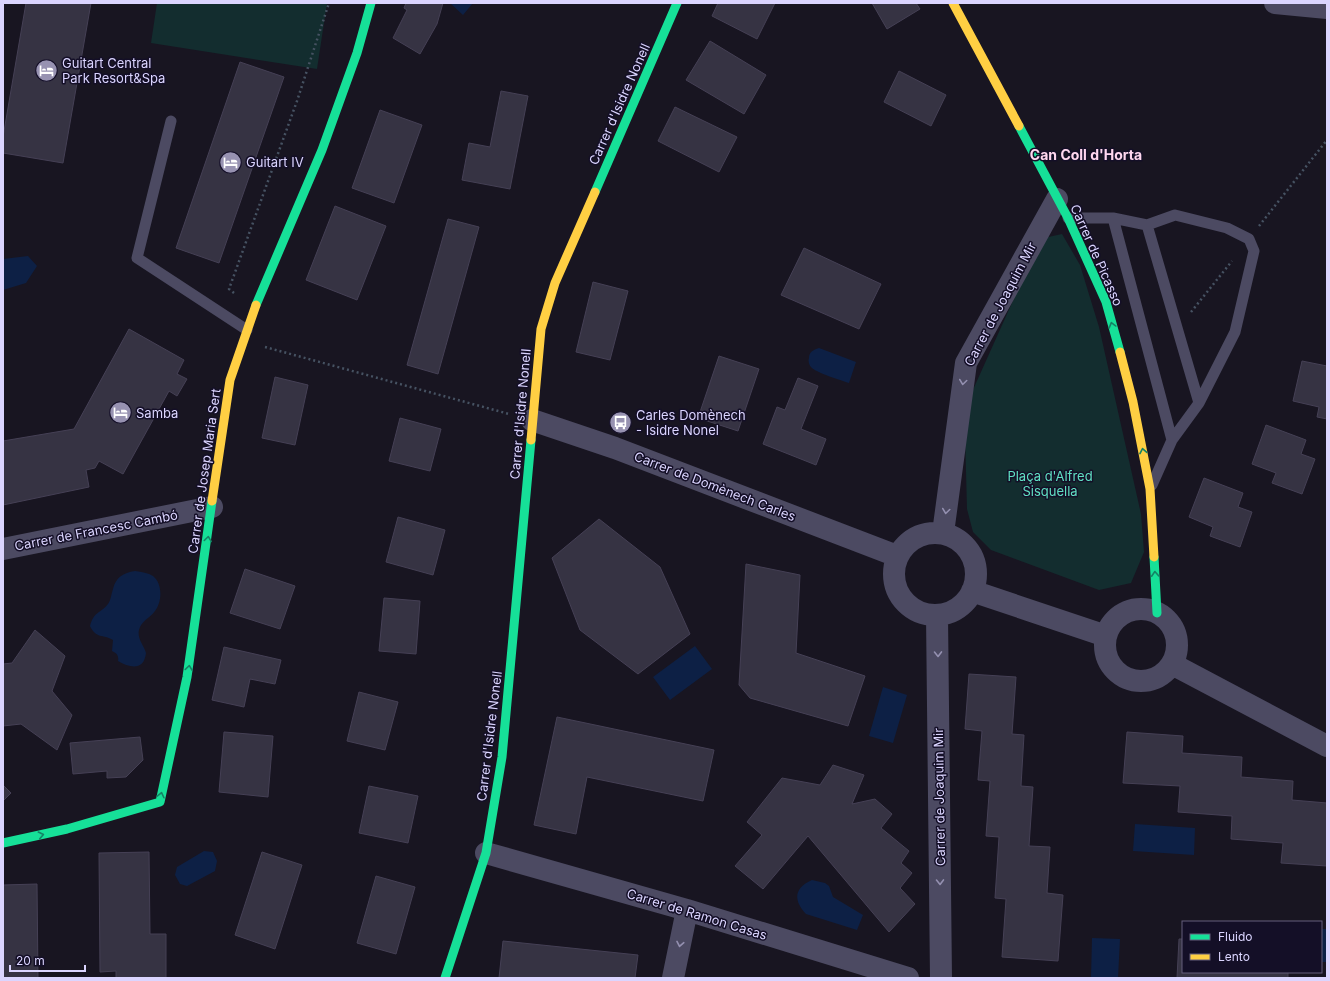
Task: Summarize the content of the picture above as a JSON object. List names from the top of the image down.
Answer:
{
  "streets": {
    "street": [
      "Carrer d'Isidre Nonell",
      "Carrer de Picasso",
      "Carrer de Joaquim Mir",
      "Carrer de Josep Maria Sert",
      "Carrer de Domènech Carles",
      "Carrer de Francesc Cambó",
      "Carrer de Ramon Casas"
    ]
  },
  "crossings": [
    ["Carrer d'Isidre Nonell", "Carrer de Domènech Carles"],
    ["Carrer d'Isidre Nonell", "Carrer de Ramon Casas"],
    ["Carrer de Picasso", "Carrer de Joaquim Mir"],
    ["Carrer de Joaquim Mir", "Carrer de Domènech Carles"],
    ["Carrer de Josep Maria Sert", "Carrer de Francesc Cambó"]
  ],
  "one_way": ["Carrer de Picasso", "Carrer de Joaquim Mir", "Carrer de Josep Maria Sert"],
  "districts": ["Can Coll d'Horta"],
  "parks": ["Plaça d'Alfred Sisquella"],
  "places": {
    "hotel": ["Guitart Central Park Resort&Spa", "Guitart IV", "Samba"],
    "bus stop": ["Carles Domènech - Isidre Nonel"]
  },
  "legend": ["Fluido", "Lento"],
  "scale_bar": "20 m"
}
